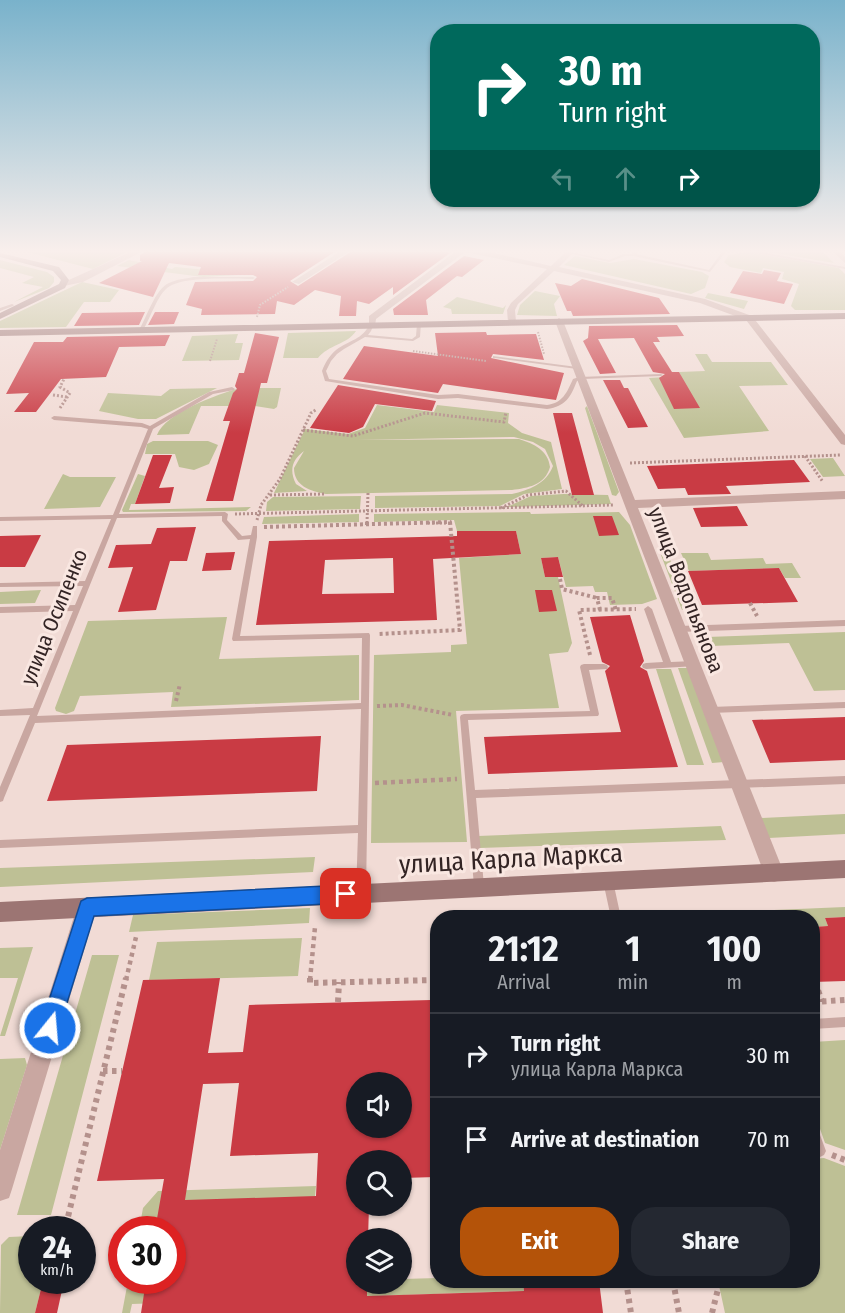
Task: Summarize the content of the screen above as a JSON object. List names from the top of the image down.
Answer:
{
  "streets": {
    "street": ["улица Водопьянова", "улица Карла Маркса"],
    "lane": ["улица Осипенко"]
  },
  "crossings": [
    ["улица Водопьянова", "улица Карла Маркса"]
  ],
  "page": {
    "turn": ["30 m", "Turn right"],
    "eta": [
      "21:12",
      "Arrival",
      "1",
      "min",
      "100",
      "m"
    ],
    "list": [
      {
        "name": "Turn right",
        "note": "улица Карла Маркса",
        "value": "30 m"
      },
      {
        "name": "Arrive at destination",
        "value": "70 m"
      }
    ],
    "buttons": ["Exit", "Share"],
    "speed": "24 km/h",
    "limit": "30"
  }
}
